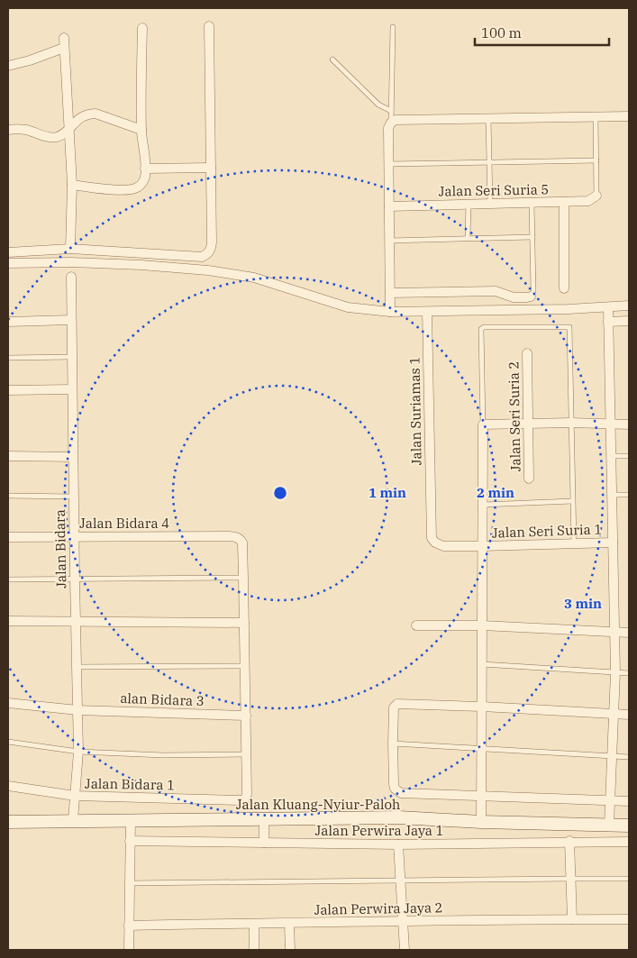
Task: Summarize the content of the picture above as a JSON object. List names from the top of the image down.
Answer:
{
  "streets": {
    "street": [
      "Jalan Seri Suria 5",
      "Jalan Suriamas 1",
      "Jalan Seri Suria 2",
      "Jalan Bidara 4",
      "Jalan Seri Suria 1",
      "Jalan Bidara",
      "alan Bidara 3",
      "Jalan Bidara 1",
      "Jalan Kluang-Nyiur-Paloh",
      "Jalan Perwira Jaya 1",
      "Jalan Perwira Jaya 2"
    ]
  },
  "crossings": [
    ["Jalan Suriamas 1", "Jalan Seri Suria 1"],
    ["Jalan Bidara 4", "Jalan Bidara"],
    ["Jalan Bidara", "alan Bidara 3"],
    ["Jalan Bidara", "Jalan Bidara 1"],
    ["Jalan Bidara", "Jalan Kluang-Nyiur-Paloh"]
  ],
  "scale_bar": "100 m",
  "rings": ["1 min", "2 min", "3 min"]
}
